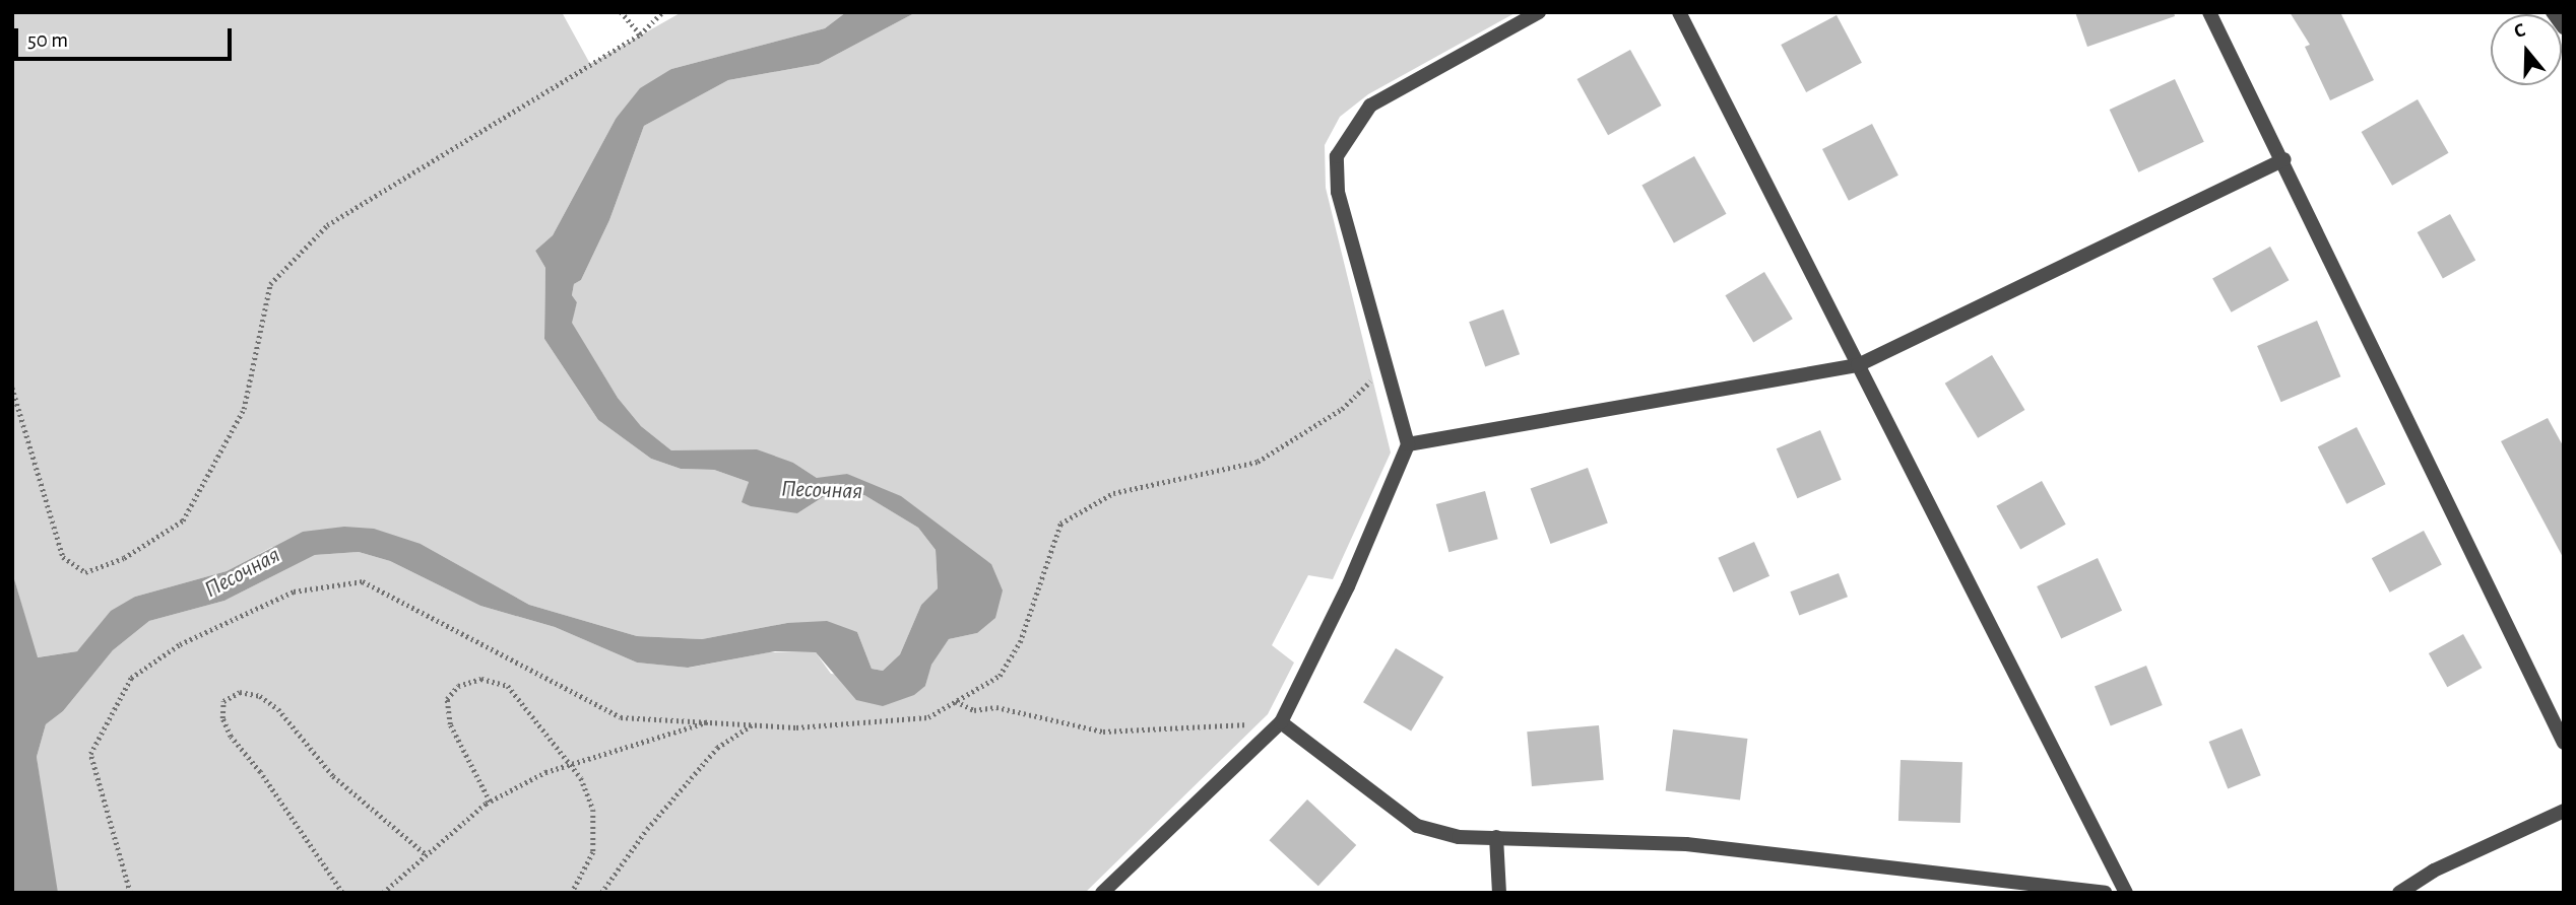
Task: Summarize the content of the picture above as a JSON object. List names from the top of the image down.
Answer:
{
  "water": ["Песочная"],
  "scale_bar": "50 m",
  "north": "top"
}
